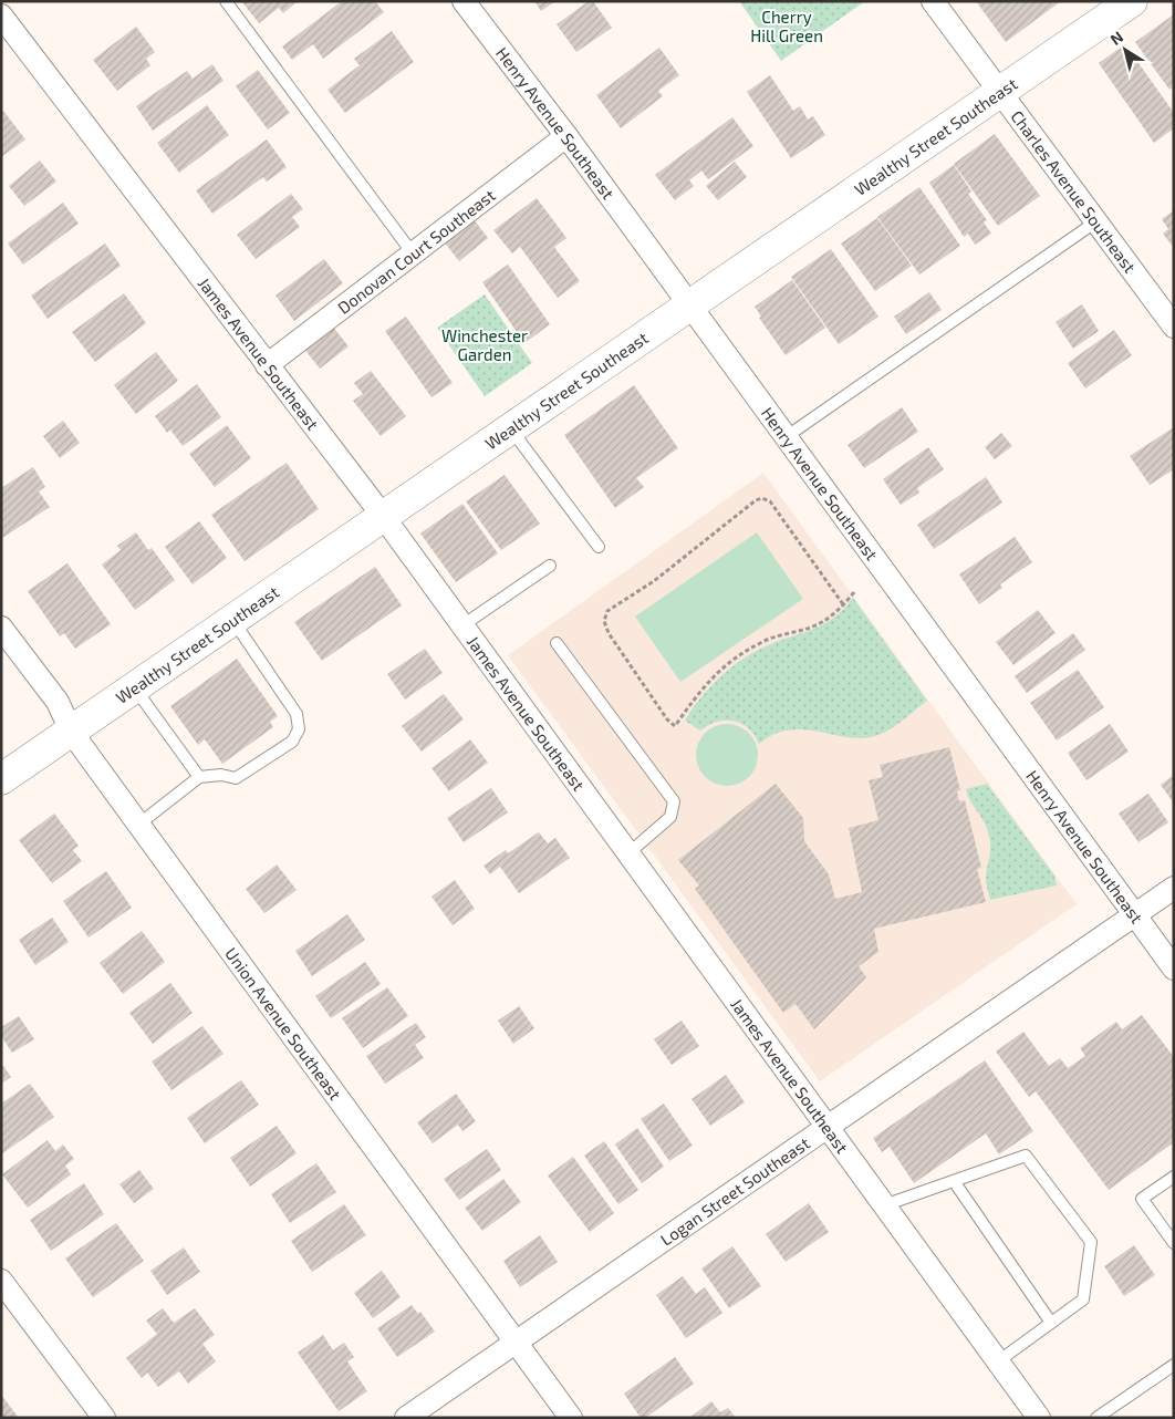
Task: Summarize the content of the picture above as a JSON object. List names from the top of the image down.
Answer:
{
  "streets": {
    "main road": ["Wealthy Street Southeast"],
    "street": [
      "Henry Avenue Southeast",
      "Charles Avenue Southeast",
      "Donovan Court Southeast",
      "James Avenue Southeast",
      "Union Avenue Southeast",
      "Logan Street Southeast"
    ]
  },
  "crossings": [
    ["Henry Avenue Southeast", "Wealthy Street Southeast"],
    ["Henry Avenue Southeast", "Donovan Court Southeast"],
    ["Henry Avenue Southeast", "Logan Street Southeast"],
    ["Wealthy Street Southeast", "Charles Avenue Southeast"],
    ["Wealthy Street Southeast", "James Avenue Southeast"],
    ["Wealthy Street Southeast", "Union Avenue Southeast"],
    ["Donovan Court Southeast", "James Avenue Southeast"],
    ["James Avenue Southeast", "Logan Street Southeast"],
    ["Union Avenue Southeast", "Logan Street Southeast"]
  ],
  "parks": ["Cherry Hill Green", "Winchester Garden"],
  "north": "top left"
}
